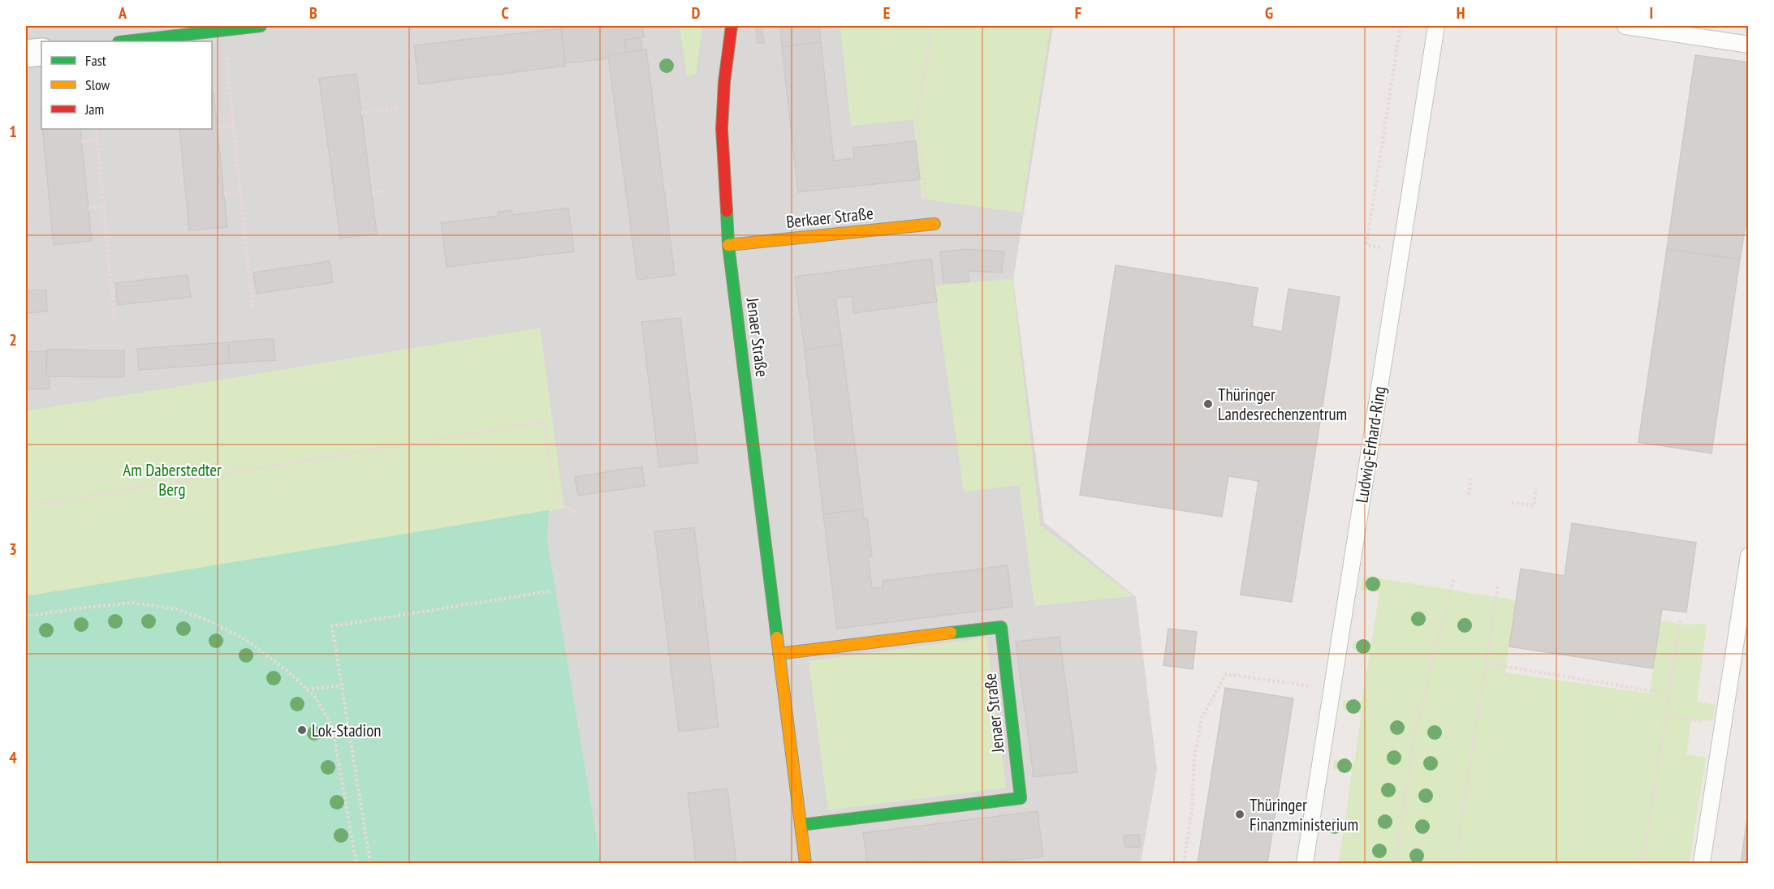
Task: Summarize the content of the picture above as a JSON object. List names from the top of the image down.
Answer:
{
  "streets": {
    "street": ["Berkaer Straße", "Jenaer Straße"],
    "lane": ["Ludwig-Erhard-Ring"]
  },
  "crossings": [
    ["Berkaer Straße", "Jenaer Straße"]
  ],
  "parks": ["Am Daberstedter Berg"],
  "places": ["Thüringer Landesrechenzentrum", "Lok-Stadion", "Thüringer Finanzministerium"],
  "legend": ["Fast", "Slow", "Jam"],
  "grid": {
    "columns": [
      "A",
      "B",
      "C",
      "D",
      "E",
      "F",
      "G",
      "H",
      "I"
    ],
    "rows": [
      "1",
      "2",
      "3",
      "4"
    ]
  }
}
